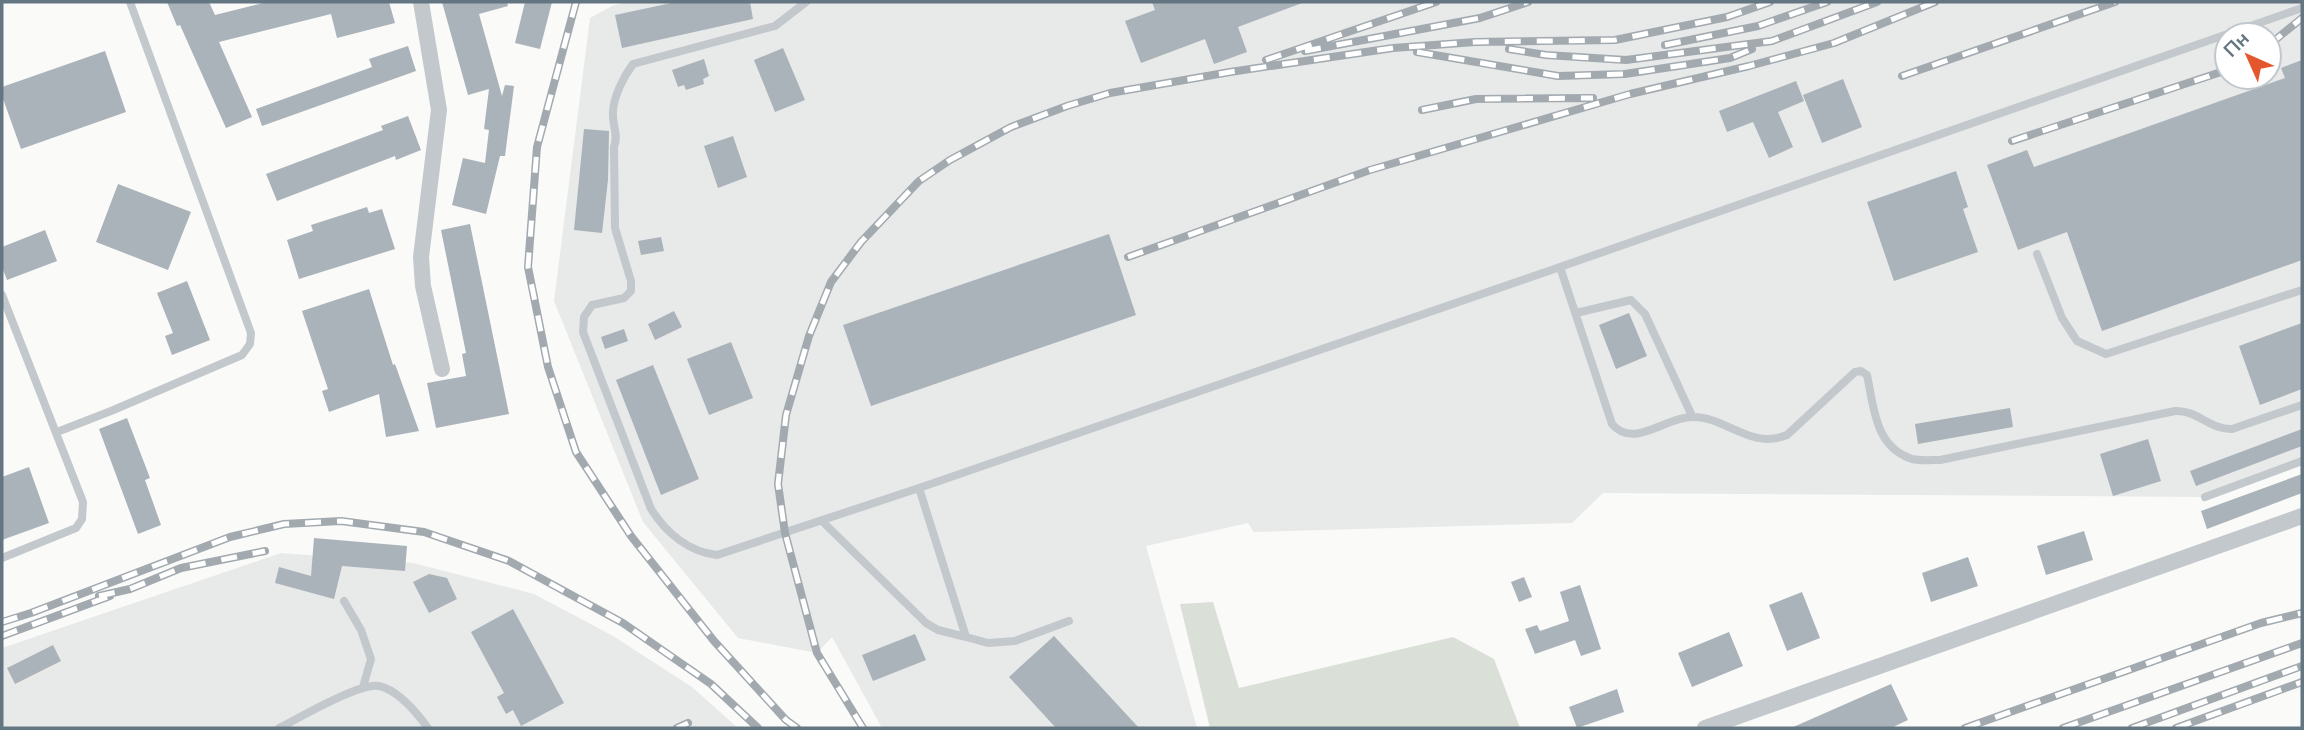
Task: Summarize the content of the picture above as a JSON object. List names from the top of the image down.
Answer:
{
  "north": "top left"
}
